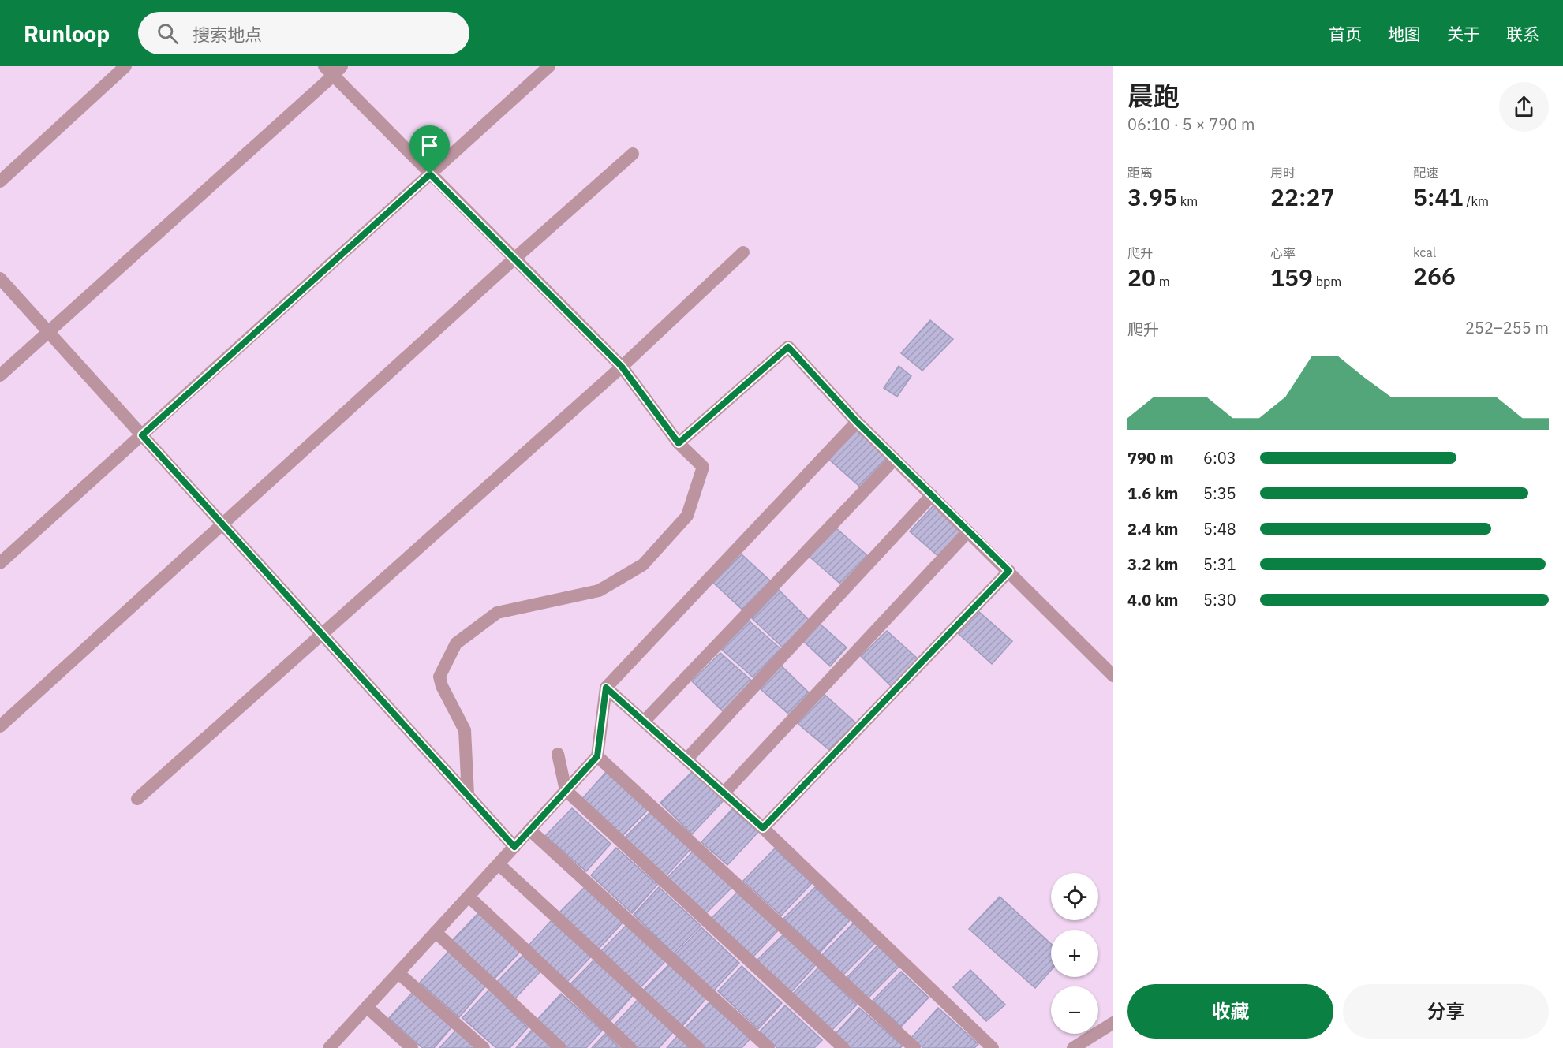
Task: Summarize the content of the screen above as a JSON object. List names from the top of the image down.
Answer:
{
  "page": {
    "header": "Runloop",
    "search": "搜索地点",
    "nav": [
      "首页",
      "地图",
      "关于",
      "联系"
    ],
    "heading": ["晨跑", "06:10 · 5 × 790 m"],
    "stats": [
      ["距离", "3.95 km"],
      ["用时", "22:27"],
      ["配速", "5:41 /km"],
      ["爬升", "20 m"],
      ["心率", "159 bpm"],
      ["kcal", "266"]
    ],
    "chart": ["爬升", "252–255 m"],
    "list": [
      {
        "name": "790 m",
        "note": "6:03"
      },
      {
        "name": "1.6 km",
        "note": "5:35"
      },
      {
        "name": "2.4 km",
        "note": "5:48"
      },
      {
        "name": "3.2 km",
        "note": "5:31"
      },
      {
        "name": "4.0 km",
        "note": "5:30"
      }
    ],
    "map_buttons": ["+", "−"],
    "buttons": ["收藏", "分享"]
  }
}
